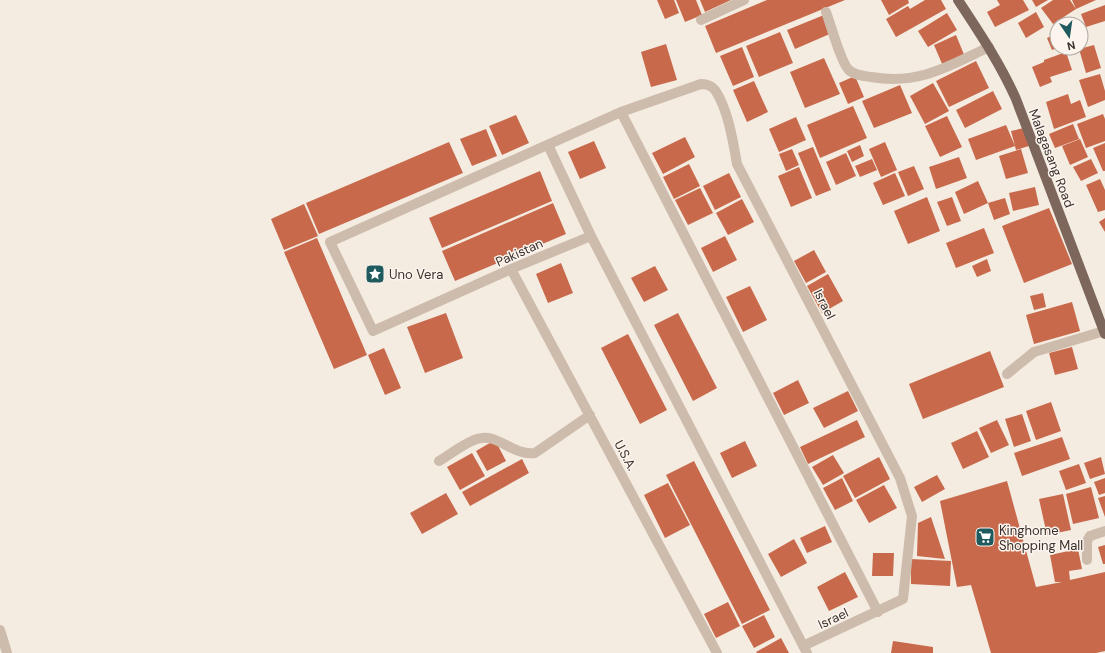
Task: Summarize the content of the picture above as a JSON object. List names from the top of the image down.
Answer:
{
  "streets": {
    "main road": ["Malagasang Road"],
    "street": ["Pakistan", "Israel", "U.S.A."]
  },
  "crossings": [
    ["Pakistan", "Israel"],
    ["Pakistan", "U.S.A."]
  ],
  "places": {
    "place": ["Uno Vera"],
    "supermarket": ["Kinghome Shopping Mall"]
  },
  "north": "bottom"
}
